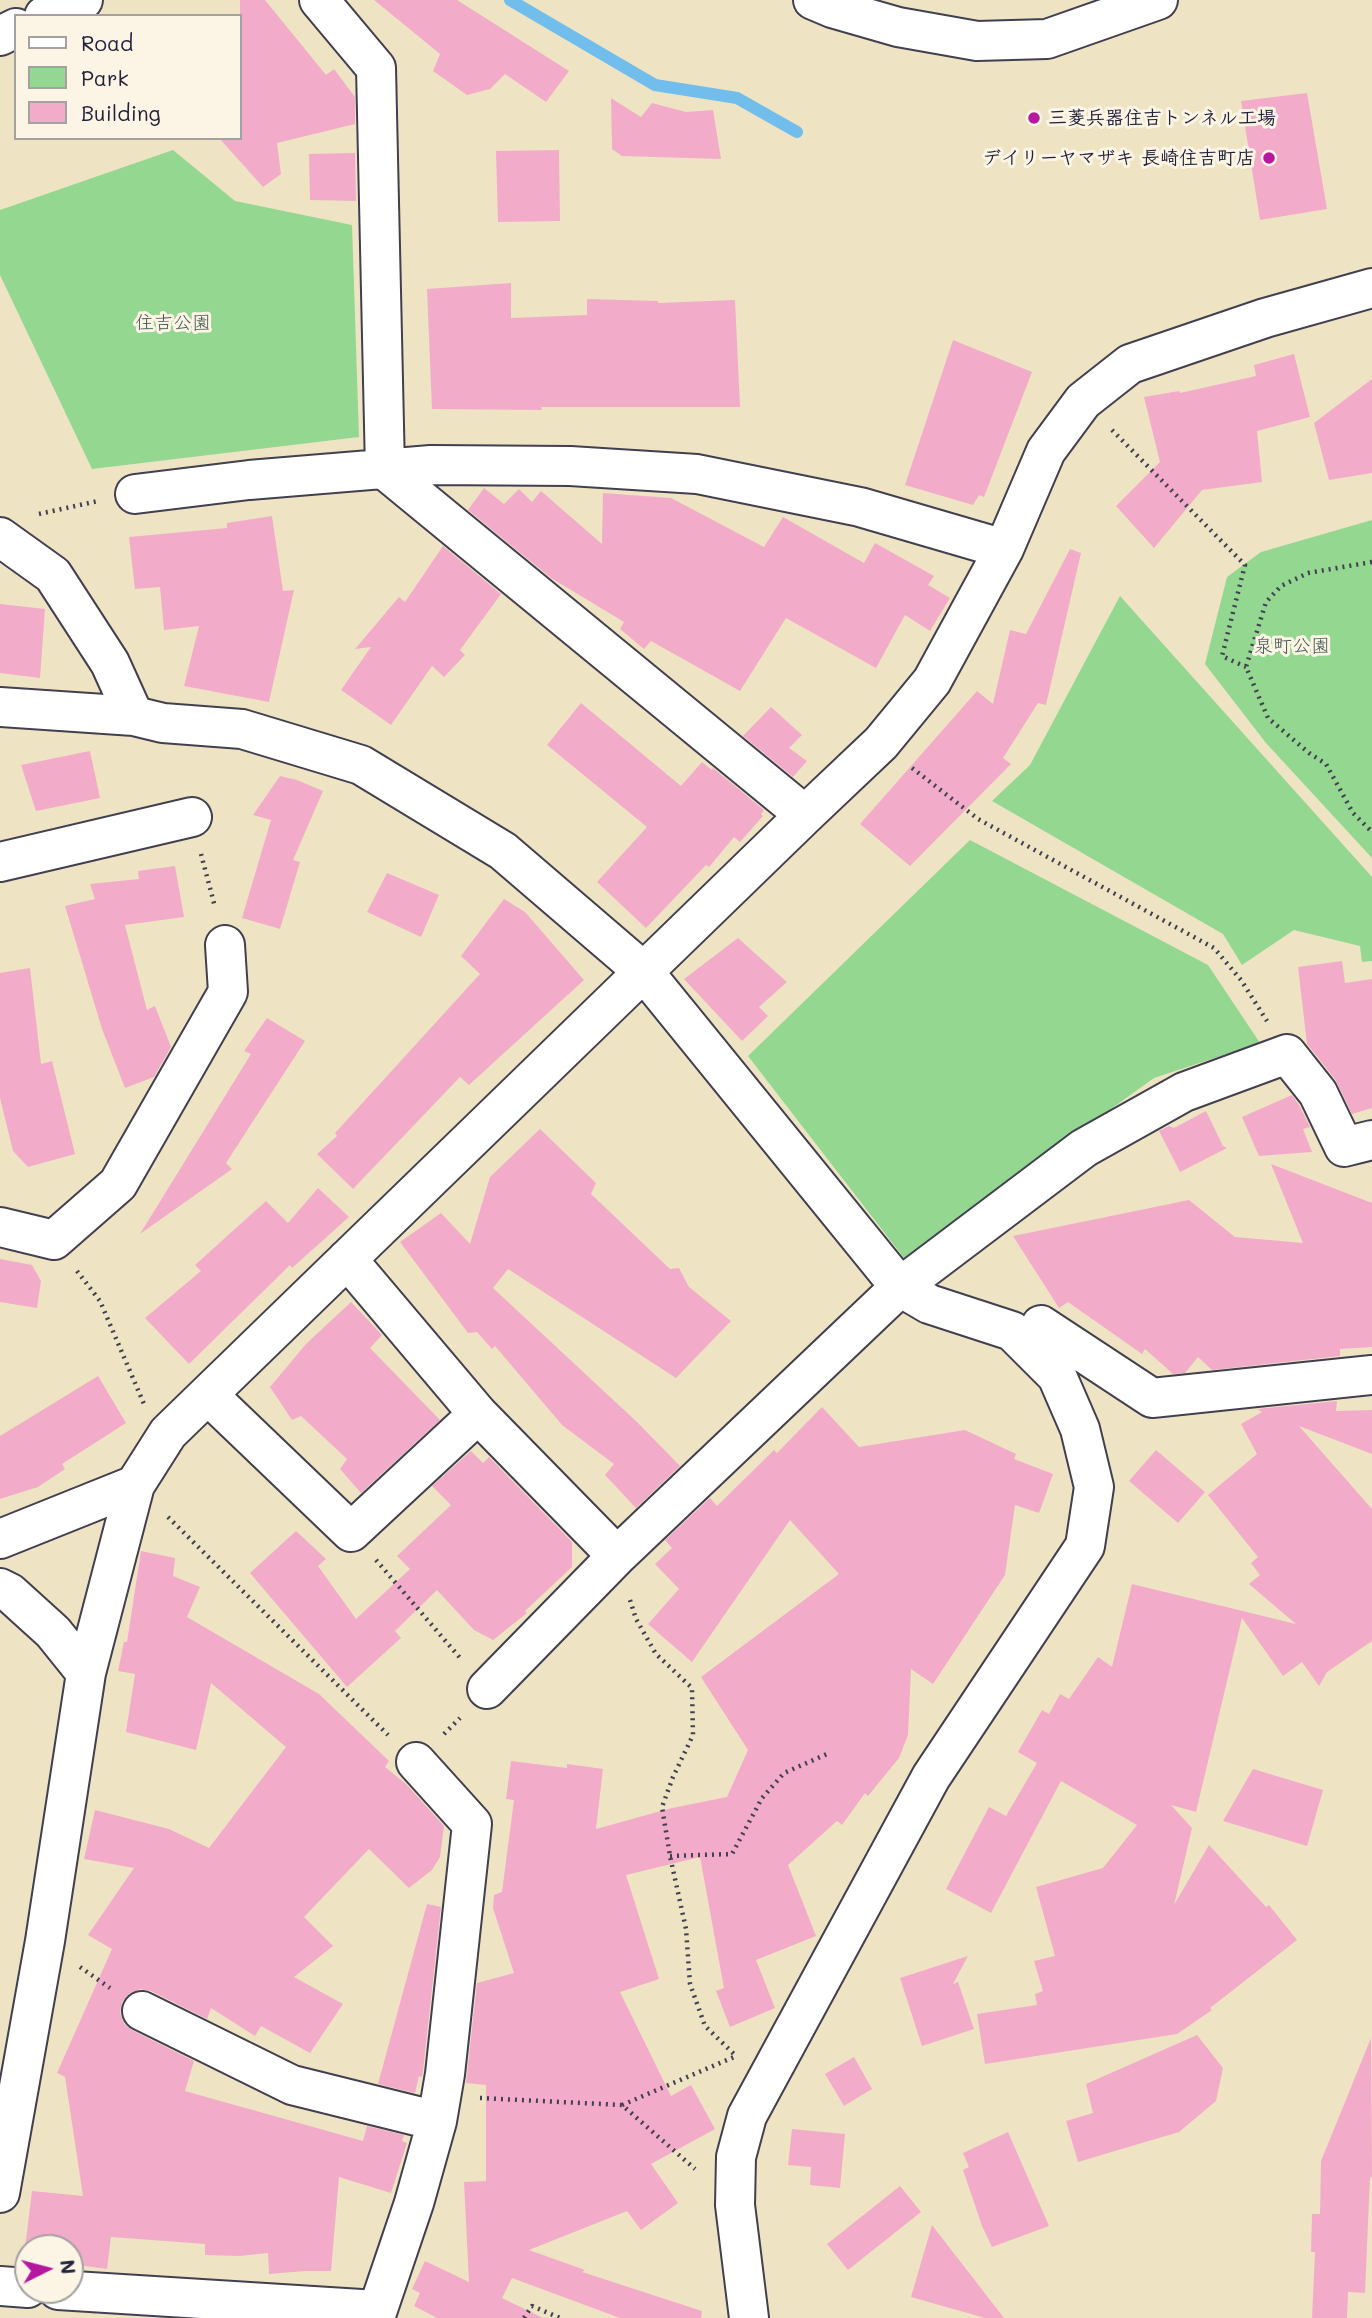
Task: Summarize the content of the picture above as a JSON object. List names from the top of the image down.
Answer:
{
  "parks": ["住吉公園", "泉町公園"],
  "places": ["三菱兵器住吉トンネル工場", "デイリーヤマザキ 長崎住吉町店"],
  "legend": ["Road", "Park", "Building"],
  "north": "right"
}
